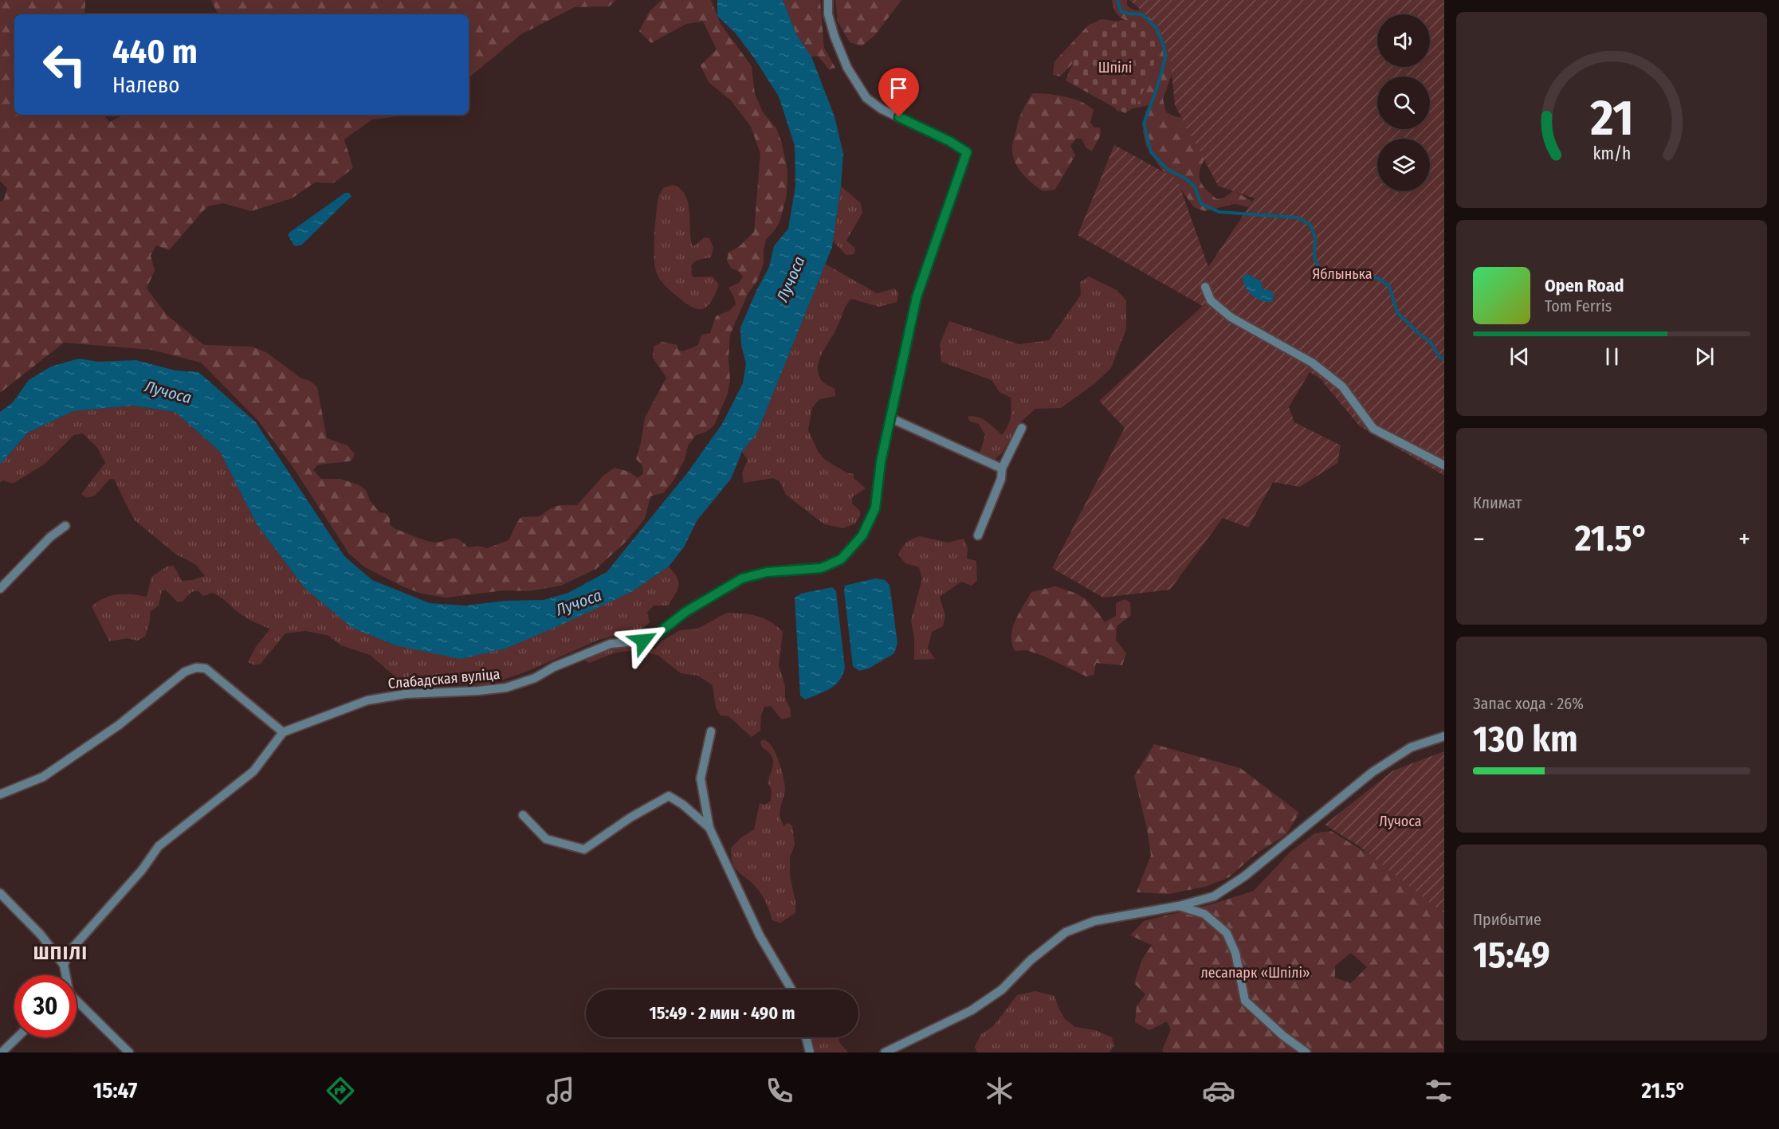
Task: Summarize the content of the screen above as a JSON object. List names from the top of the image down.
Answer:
{
  "streets": {
    "street": ["Слабадская вуліца"]
  },
  "districts": ["ШПІЛІ"],
  "water": ["Лучоса"],
  "parks": [
    "Шпілі",
    "Яблынька",
    "Лучоса",
    "лесапарк «Шпілі»"
  ],
  "page": {
    "turn": ["440 m", "Налево"],
    "song": ["Open Road", "Tom Ferris"],
    "tile": [
      "Климат",
      ["Запас хода · 26%", "130 km"],
      ["Прибытие", "15:49"]
    ],
    "heat": ["−", "21.5°", "+"],
    "limit": "30",
    "trip": "15:49 · 2 мин · 490 m",
    "tabs": ["15:47", "21.5°"],
    "gauge": ["21", "km/h"]
  }
}
